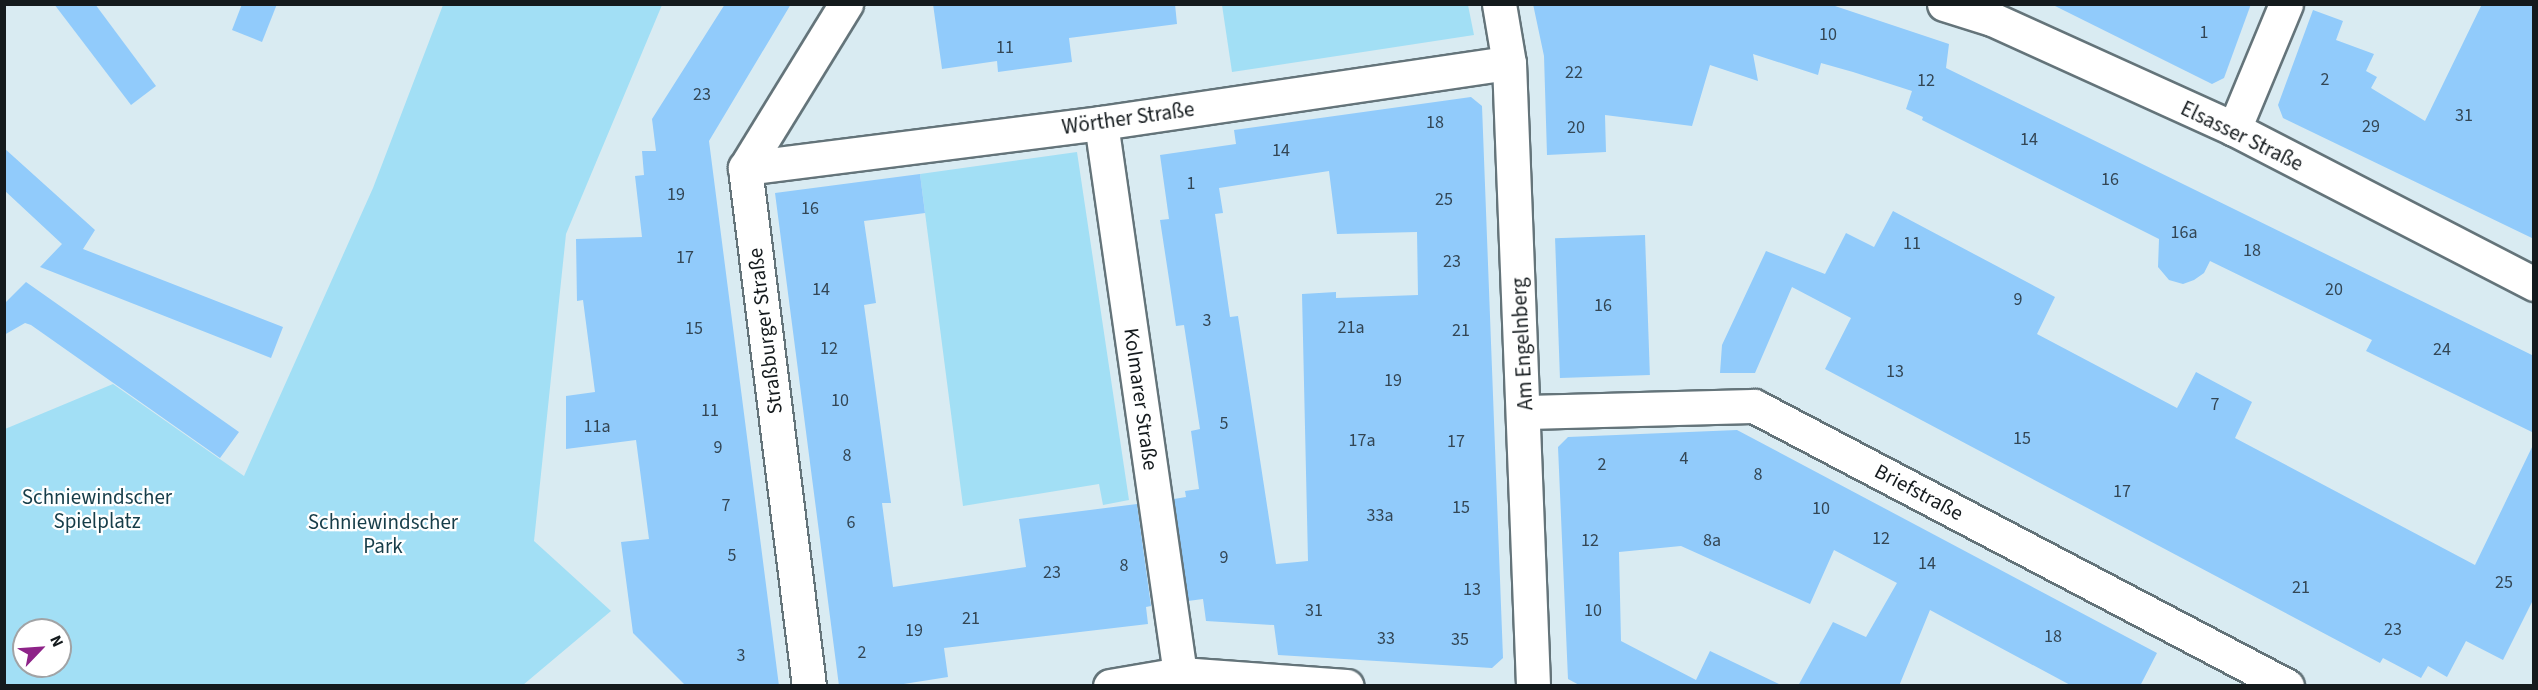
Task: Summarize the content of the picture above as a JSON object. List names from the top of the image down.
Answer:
{
  "streets": {
    "street": [
      "Wörther Straße",
      "Elsasser Straße",
      "Straßburger Straße",
      "Am Engelnberg",
      "Kolmarer Straße",
      "Briefstraße"
    ]
  },
  "crossings": [
    ["Wörther Straße", "Straßburger Straße"],
    ["Wörther Straße", "Am Engelnberg"],
    ["Wörther Straße", "Kolmarer Straße"],
    ["Am Engelnberg", "Briefstraße"]
  ],
  "parks": ["Schniewindscher Spielplatz", "Schniewindscher Park"],
  "house_numbers": [
    "1",
    "10",
    "11",
    "22",
    "2",
    "12",
    "23",
    "31",
    "18",
    "29",
    "20",
    "14",
    "14",
    "16",
    "1",
    "19",
    "25",
    "16",
    "16a",
    "11",
    "18",
    "17",
    "23",
    "14",
    "20",
    "9",
    "16",
    "3",
    "21a",
    "15",
    "21",
    "12",
    "24",
    "13",
    "19",
    "10",
    "7",
    "11",
    "5",
    "11a",
    "15",
    "17a",
    "17",
    "9",
    "8",
    "4",
    "2",
    "8",
    "17",
    "7",
    "15",
    "10",
    "33a",
    "6",
    "12",
    "12",
    "8a",
    "5",
    "9",
    "14",
    "8",
    "23",
    "25",
    "21",
    "13",
    "31",
    "10",
    "21",
    "23",
    "19",
    "18",
    "33",
    "35",
    "2",
    "3"
  ],
  "north": "top right"
}
